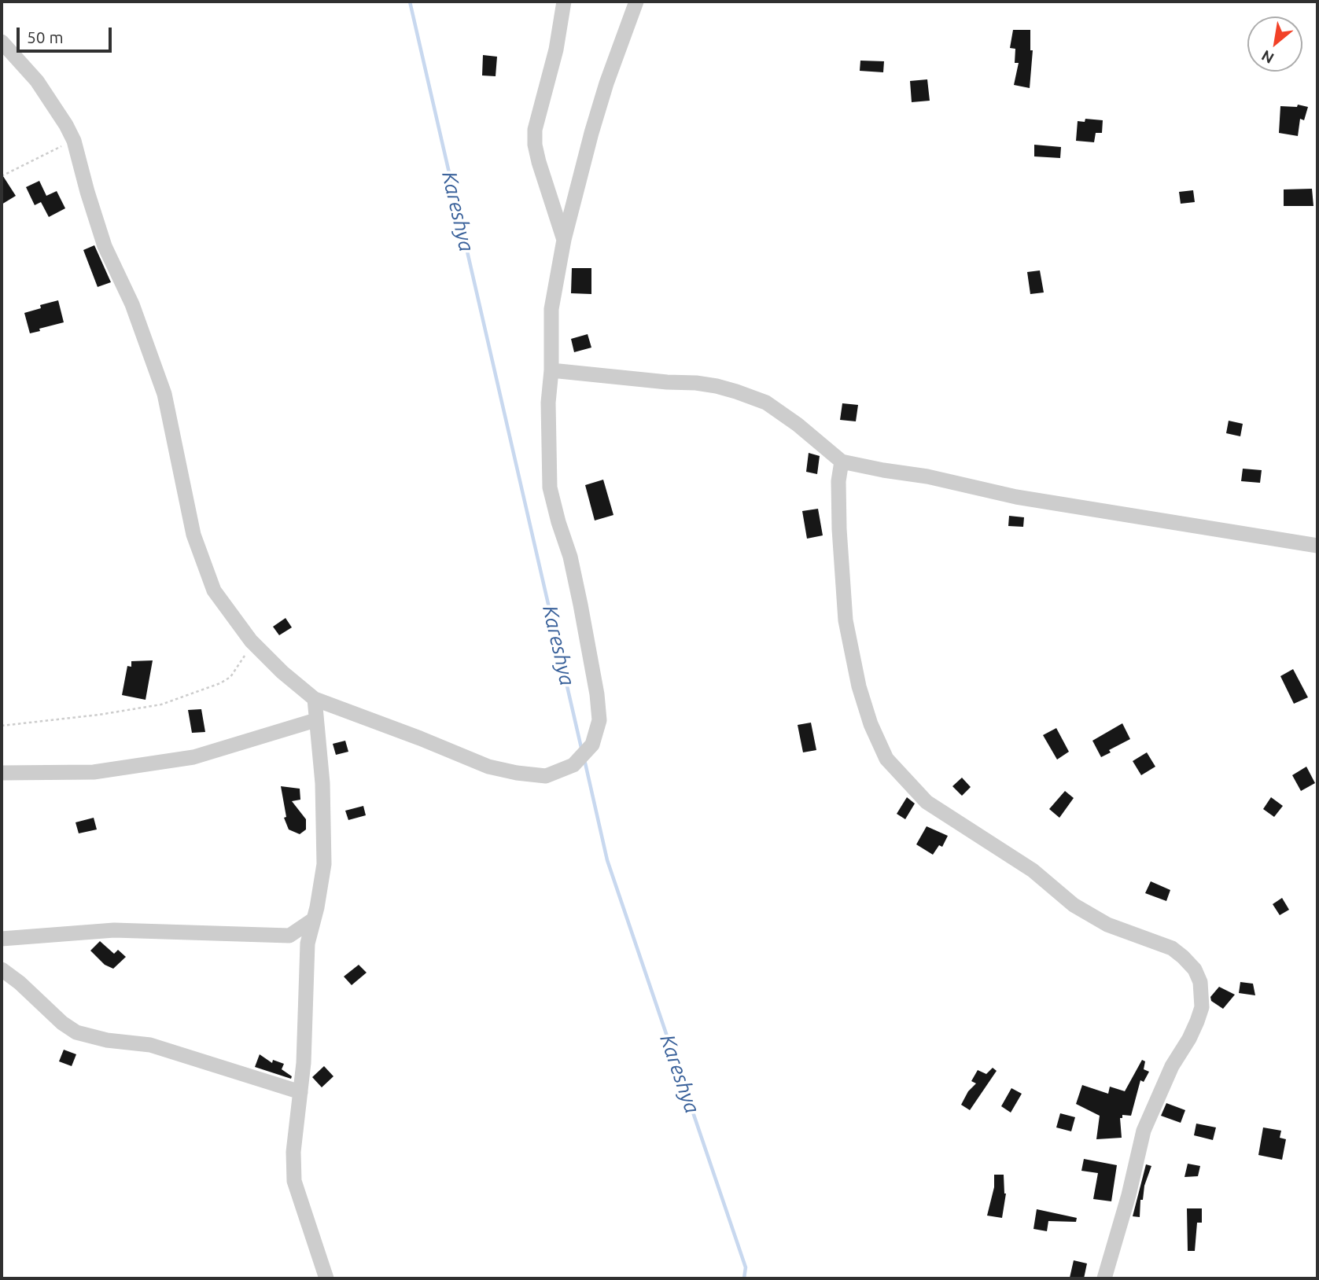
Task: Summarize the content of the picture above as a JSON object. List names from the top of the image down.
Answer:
{
  "water": ["Kareshya"],
  "scale_bar": "50 m",
  "north": "bottom left"
}
